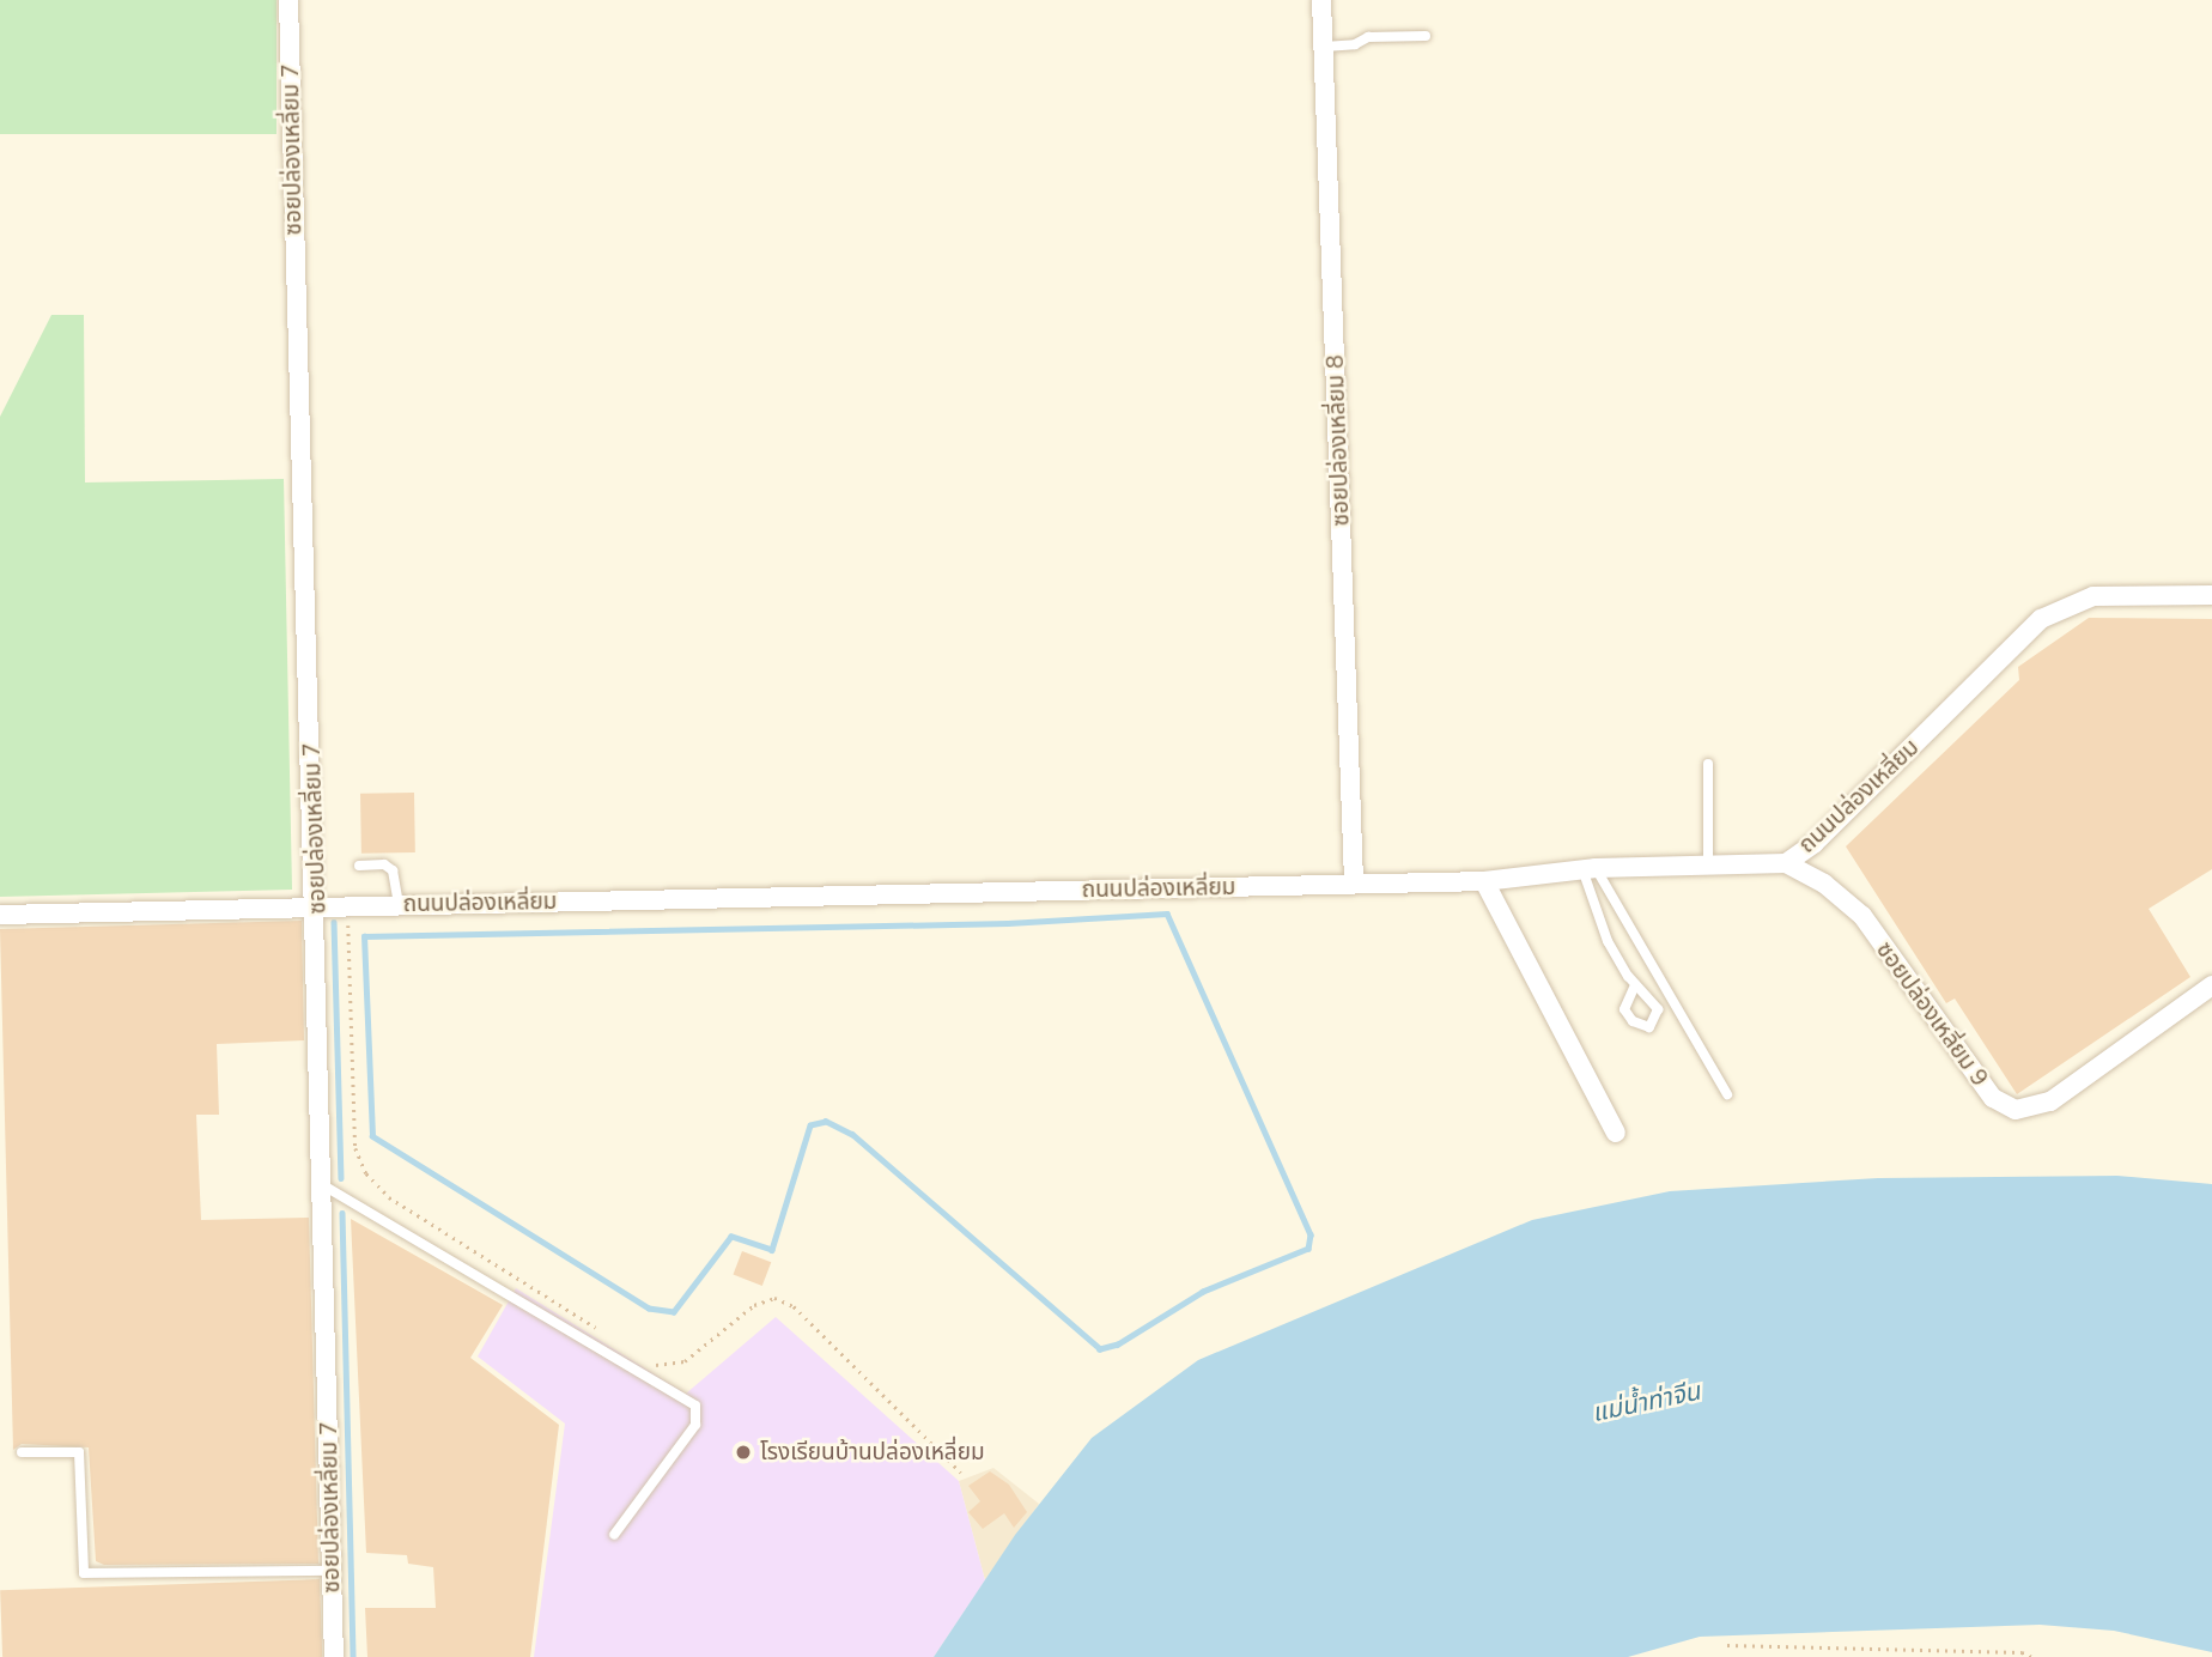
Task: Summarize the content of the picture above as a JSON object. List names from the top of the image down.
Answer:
{
  "streets": {
    "street": [
      "ซอยปล่องเหลี่ยม 7",
      "ซอยปล่องเหลี่ยม 8",
      "ถนนปล่องเหลี่ยม",
      "ซอยปล่องเหลี่ยม 9"
    ]
  },
  "crossings": [
    ["ซอยปล่องเหลี่ยม 7", "ถนนปล่องเหลี่ยม"],
    ["ซอยปล่องเหลี่ยม 8", "ถนนปล่องเหลี่ยม"],
    ["ถนนปล่องเหลี่ยม", "ซอยปล่องเหลี่ยม 9"]
  ],
  "water": ["แม่น้ำท่าจีน"],
  "places": ["โรงเรียนบ้านปล่องเหลี่ยม"]
}
